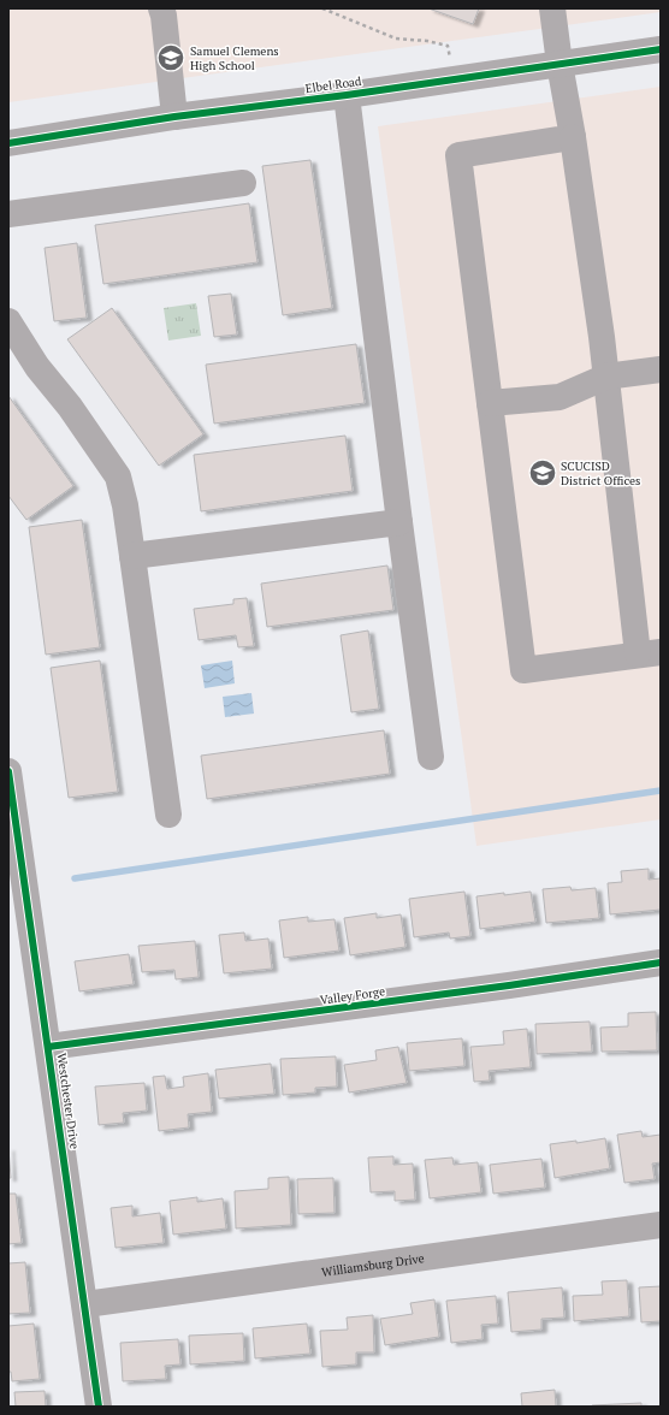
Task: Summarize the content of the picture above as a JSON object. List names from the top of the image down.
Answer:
{
  "streets": {
    "street": [
      "Elbel Road",
      "Valley Forge",
      "Westchester Drive",
      "Williamsburg Drive"
    ]
  },
  "crossings": [
    ["Valley Forge", "Westchester Drive"],
    ["Westchester Drive", "Williamsburg Drive"]
  ],
  "places": {
    "school or university": ["Samuel Clemens High School", "SCUCISD District Offices"]
  }
}
